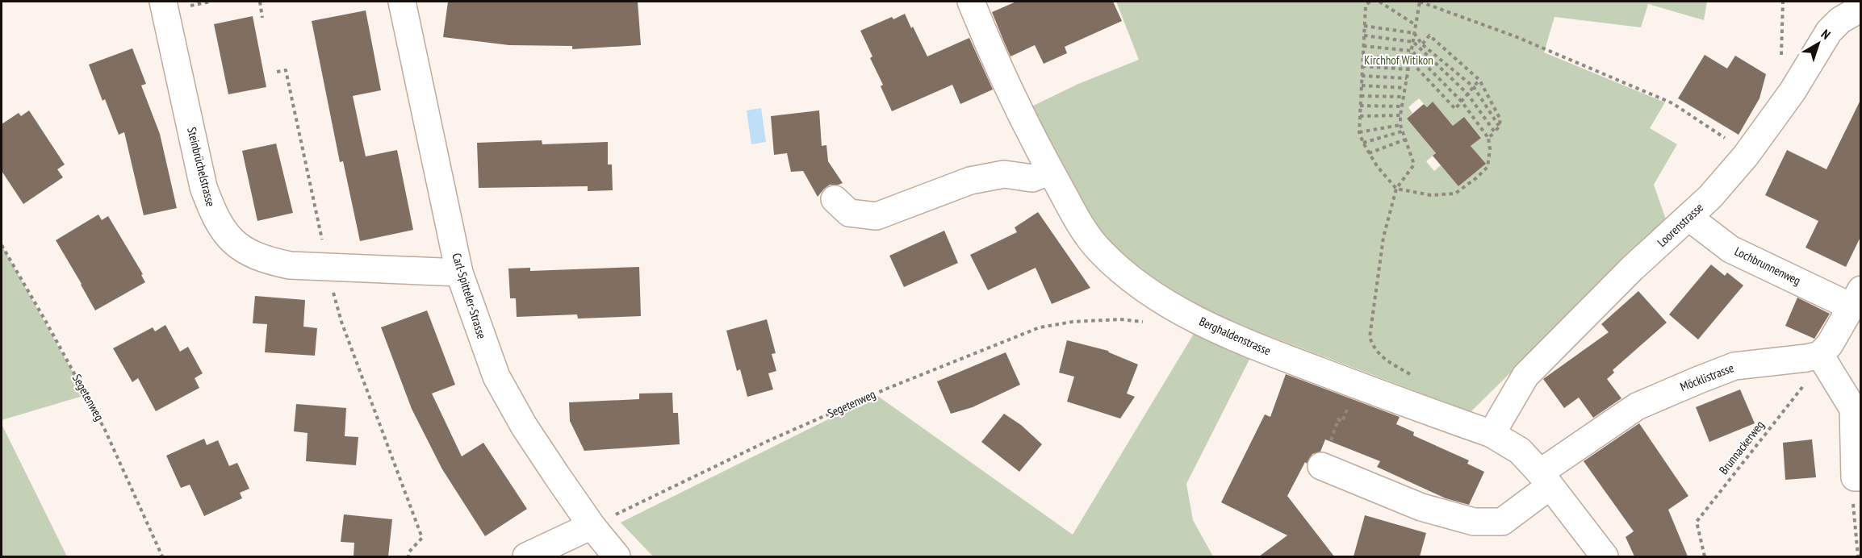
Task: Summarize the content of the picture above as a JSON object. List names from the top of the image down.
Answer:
{
  "streets": {
    "street": [
      "Steinbrüchelstrasse",
      "Loorenstrasse",
      "Lochbrunnenweg",
      "Carl-Spitteler-Strasse",
      "Berghaldenstrasse",
      "Möcklistrasse"
    ],
    "path": ["Segetenweg", "Brunnackerweg"]
  },
  "crossings": [
    ["Steinbrüchelstrasse", "Carl-Spitteler-Strasse"],
    ["Loorenstrasse", "Lochbrunnenweg"],
    ["Loorenstrasse", "Berghaldenstrasse"],
    ["Carl-Spitteler-Strasse", "Segetenweg"],
    ["Berghaldenstrasse", "Möcklistrasse"],
    ["Möcklistrasse", "Brunnackerweg"]
  ],
  "parks": ["Kirchhof Witikon"],
  "north": "top right"
}
